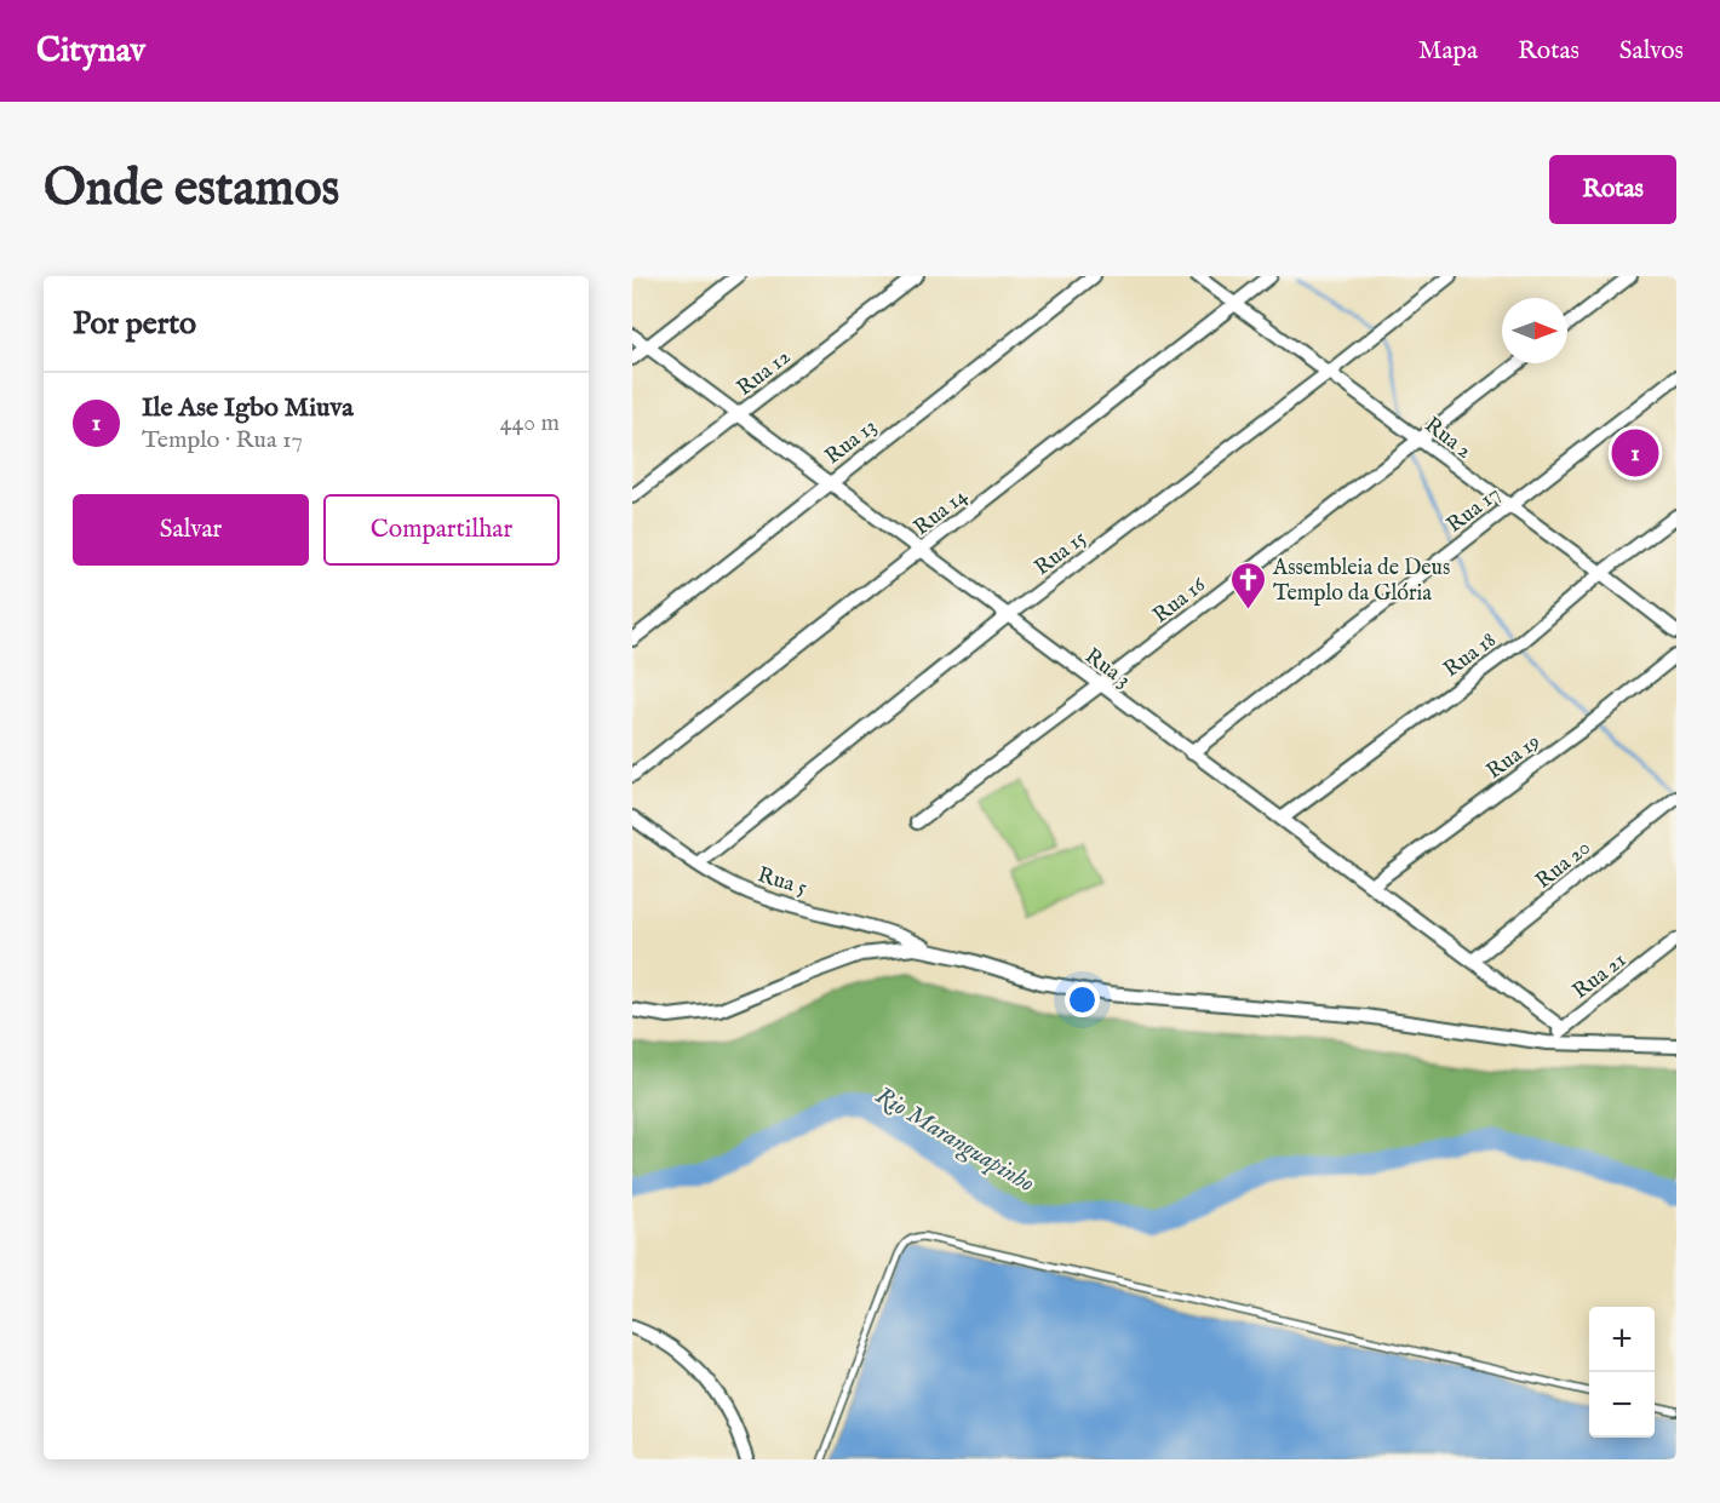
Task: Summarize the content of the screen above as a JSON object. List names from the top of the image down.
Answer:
{
  "streets": {
    "street": [
      "Rua 12",
      "Rua 2",
      "Rua 13",
      "Rua 17",
      "Rua 14",
      "Rua 15",
      "Rua 16",
      "Rua 18",
      "Rua 3",
      "Rua 19",
      "Rua 20",
      "Rua 5",
      "Rua 21"
    ]
  },
  "crossings": [
    ["Rua 12", "Rua 3"],
    ["Rua 2", "Rua 17"],
    ["Rua 2", "Rua 14"],
    ["Rua 2", "Rua 15"],
    ["Rua 2", "Rua 16"],
    ["Rua 2", "Rua 18"],
    ["Rua 13", "Rua 3"],
    ["Rua 17", "Rua 3"],
    ["Rua 14", "Rua 3"],
    ["Rua 15", "Rua 3"],
    ["Rua 15", "Rua 5"],
    ["Rua 16", "Rua 3"],
    ["Rua 18", "Rua 3"],
    ["Rua 3", "Rua 19"],
    ["Rua 3", "Rua 20"],
    ["Rua 3", "Rua 21"]
  ],
  "water": ["Rio Maranguapinho"],
  "places": {
    "church": ["Assembleia de Deus Templo da Glória"]
  },
  "north": "right",
  "page": {
    "header": "Citynav",
    "nav": ["Mapa", "Rotas", "Salvos"],
    "buttons": [
      "Rotas",
      ["Salvar", "Compartilhar"]
    ],
    "title": "Onde estamos",
    "heading": "Por perto",
    "list": [
      {
        "mark": "1",
        "name": "Ile Ase Igbo Miuva",
        "note": "Templo · Rua 17",
        "value": "440 m"
      }
    ],
    "pins": "1",
    "map_buttons": ["+", "−"]
  }
}
